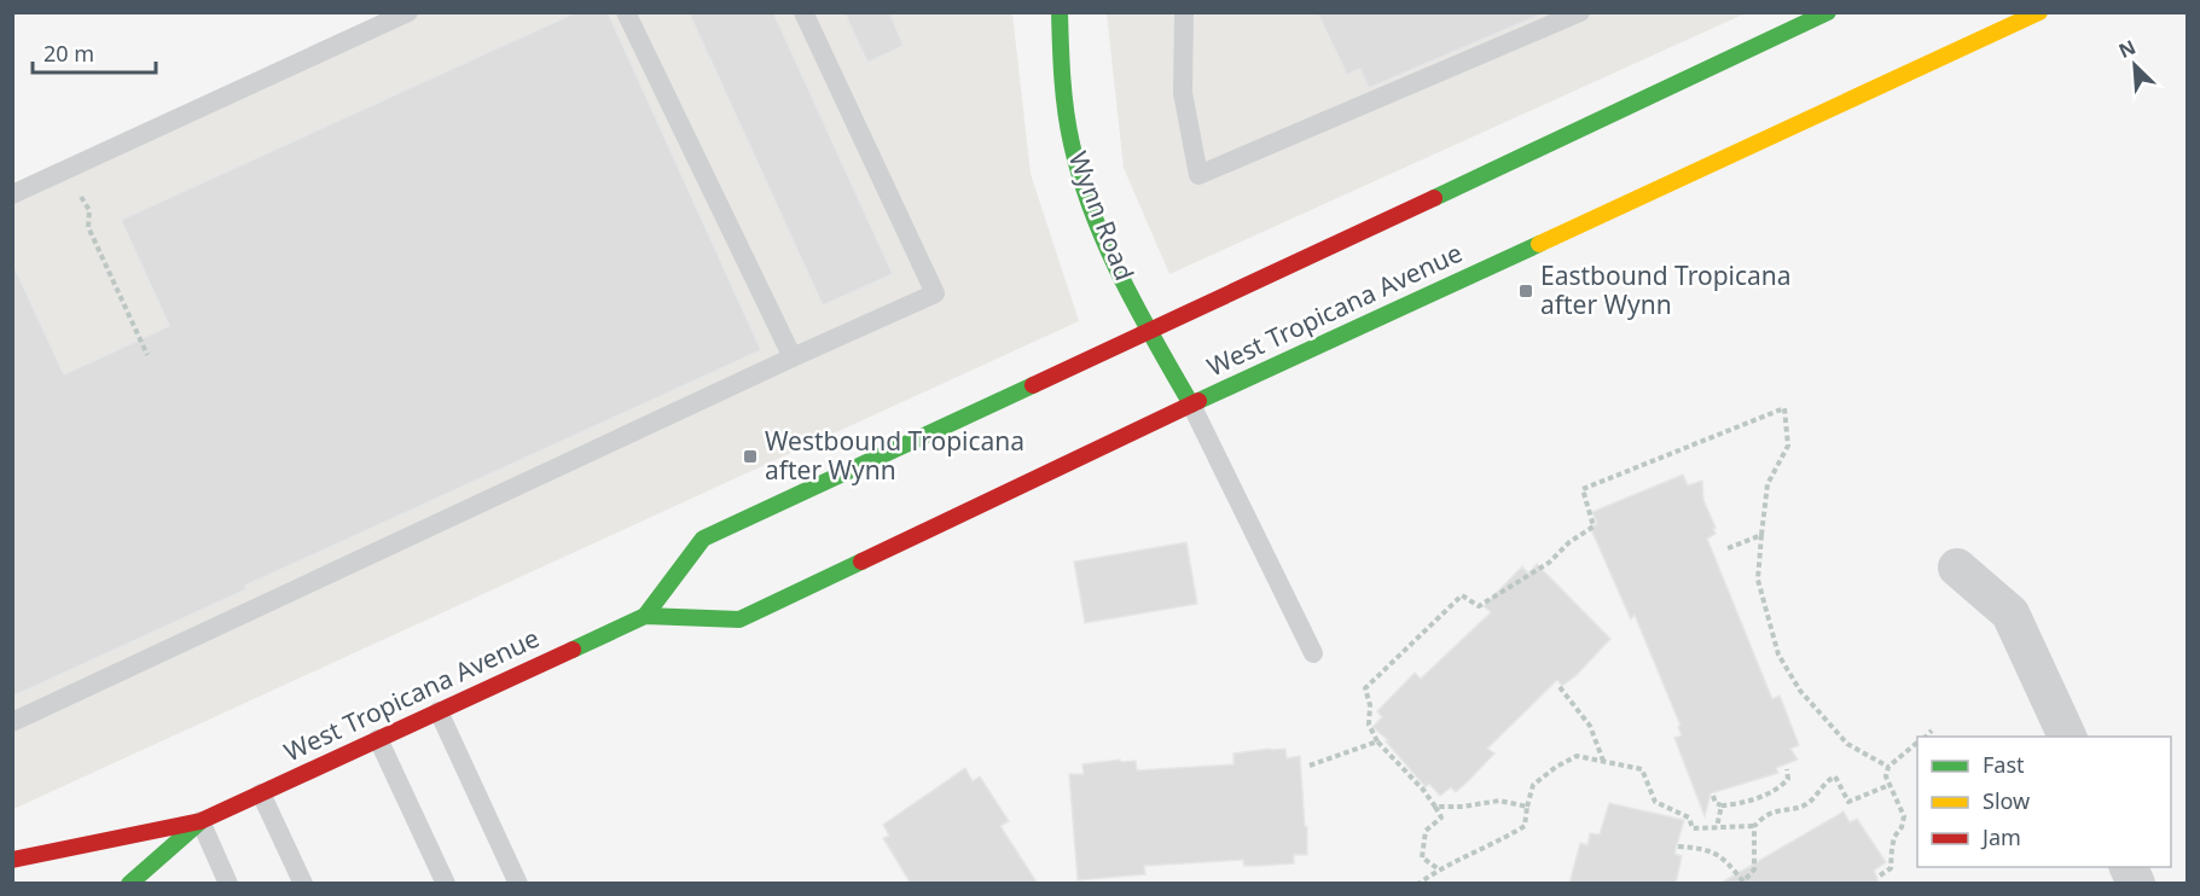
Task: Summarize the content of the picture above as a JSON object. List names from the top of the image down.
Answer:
{
  "streets": {
    "main road": ["Wynn Road", "West Tropicana Avenue"]
  },
  "crossings": [
    ["Wynn Road", "West Tropicana Avenue"]
  ],
  "places": {
    "transit": ["Eastbound Tropicana after Wynn", "Westbound Tropicana after Wynn"]
  },
  "legend": ["Fast", "Slow", "Jam"],
  "scale_bar": "20 m",
  "north": "top left"
}
